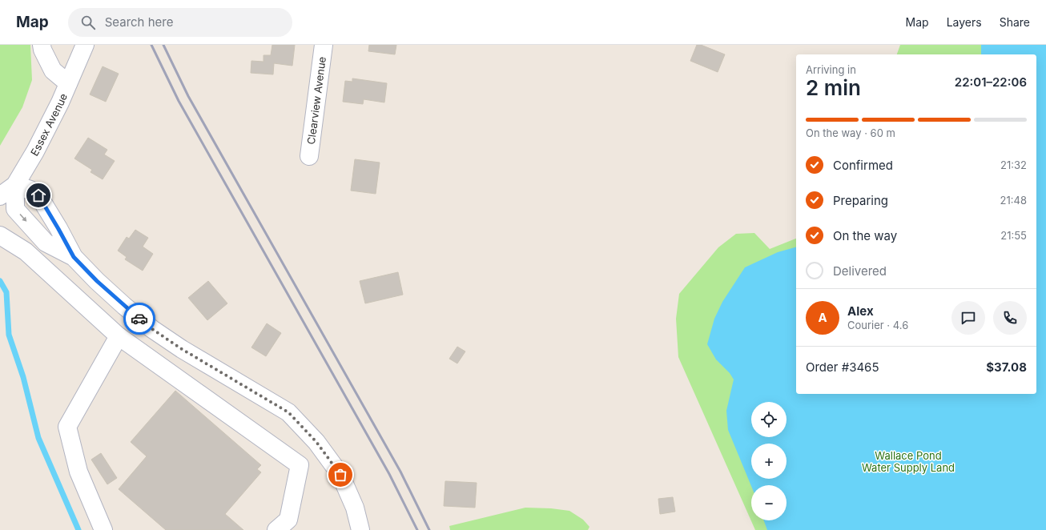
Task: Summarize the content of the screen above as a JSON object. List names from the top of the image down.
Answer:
{
  "streets": {
    "street": ["Clearview Avenue", "Essex Avenue"]
  },
  "parks": ["Wallace Pond Water Supply Land"],
  "page": {
    "header": "Map",
    "search": "Search here",
    "nav": ["Map", "Layers", "Share"],
    "heading": ["2 min", "Arriving in", "22:01–22:06"],
    "panel": [
      "Alex",
      "Courier · 4.6",
      "Order #3465",
      "$37.08"
    ],
    "bar": "On the way · 60 m",
    "list": [
      ["Confirmed", "21:32"],
      ["Preparing", "21:48"],
      ["On the way", "21:55"],
      "Delivered"
    ],
    "round": "A",
    "map_buttons": ["+", "−"]
  }
}
